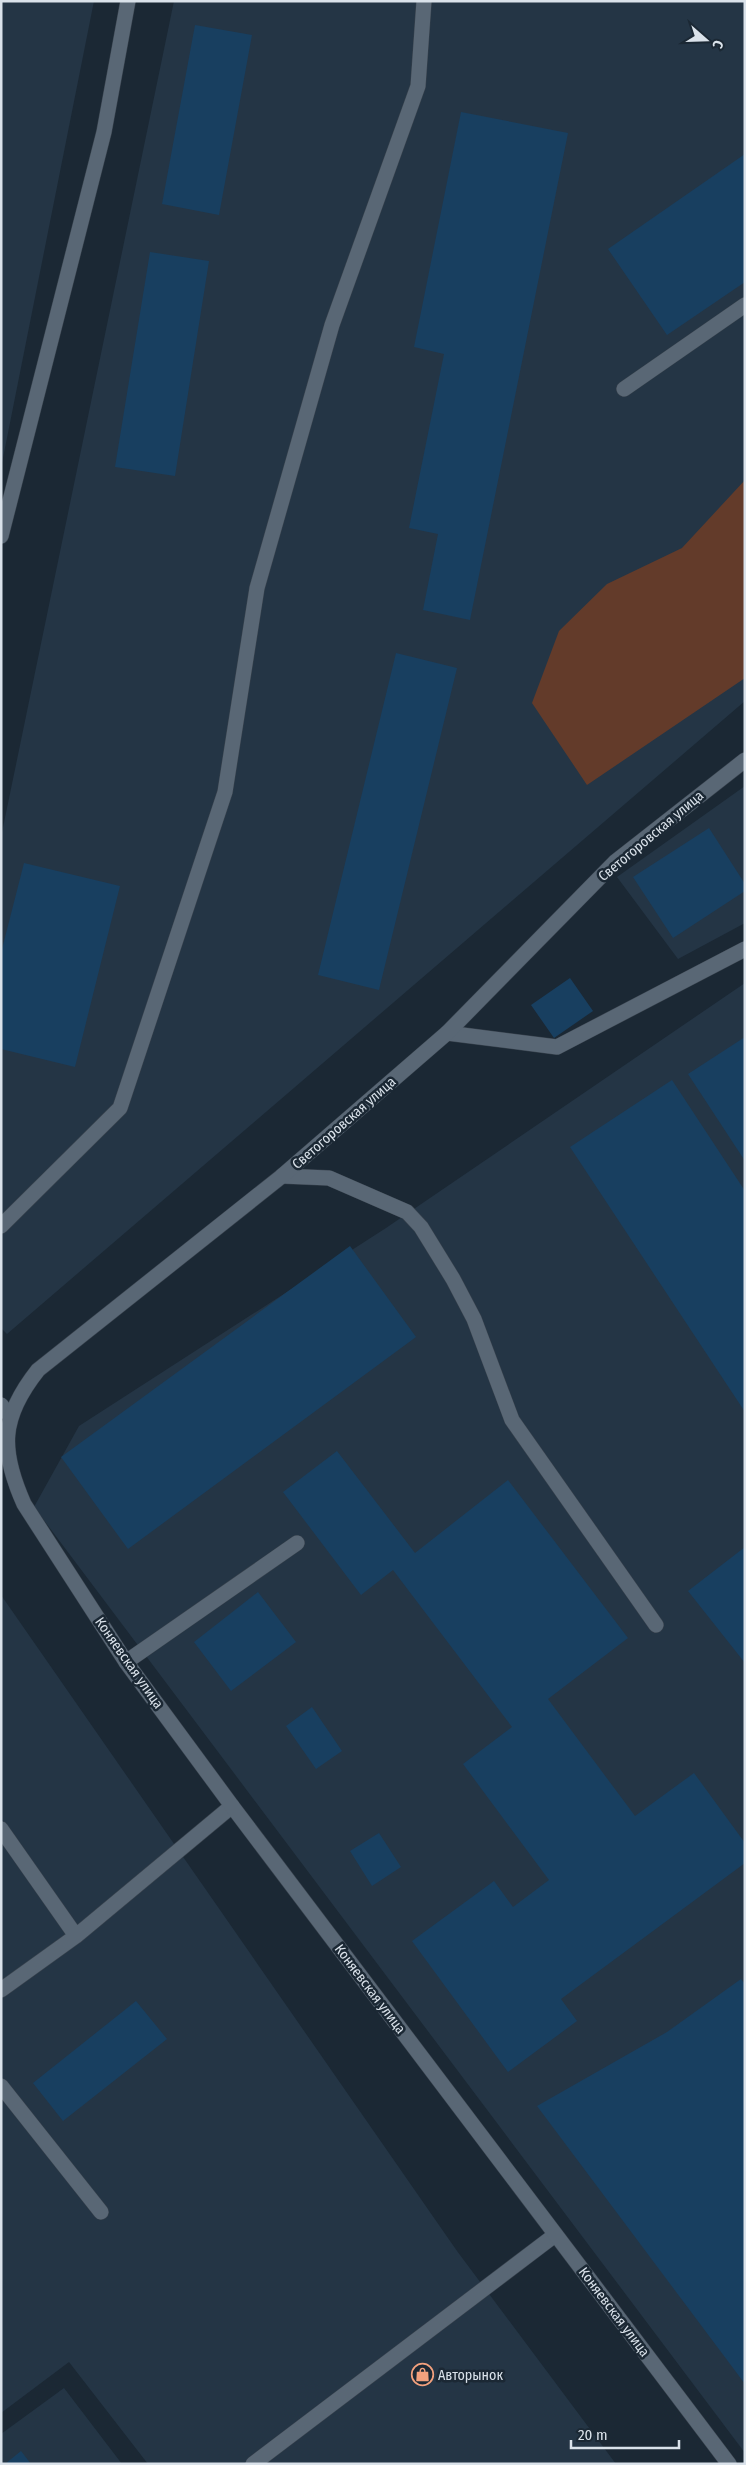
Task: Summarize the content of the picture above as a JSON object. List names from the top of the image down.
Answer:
{
  "streets": {
    "street": ["Светогоровская улица", "Коняевская улица"]
  },
  "crossings": [
    ["Светогоровская улица", "Коняевская улица"]
  ],
  "places": {
    "shop": ["Авторынок"]
  },
  "scale_bar": "20 m",
  "north": "right"
}
